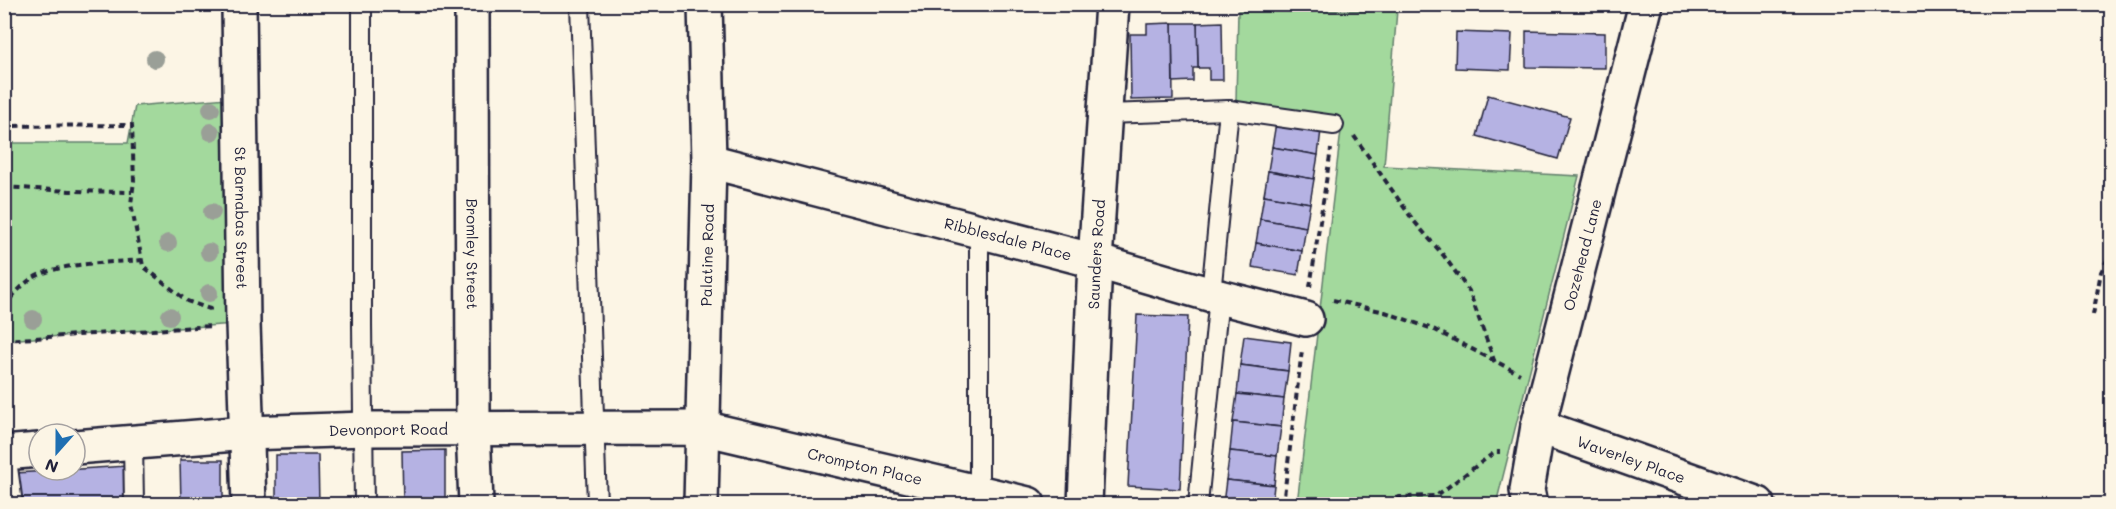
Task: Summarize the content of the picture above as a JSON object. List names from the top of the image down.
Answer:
{
  "streets": {
    "street": [
      "St Barnabas Street",
      "Ribblesdale Place",
      "Palatine Road",
      "Saunders Road",
      "Oozehead Lane",
      "Bromley Street",
      "Devonport Road",
      "Waverley Place",
      "Crompton Place"
    ]
  },
  "crossings": [
    ["St Barnabas Street", "Devonport Road"],
    ["Ribblesdale Place", "Palatine Road"],
    ["Ribblesdale Place", "Saunders Road"],
    ["Palatine Road", "Devonport Road"],
    ["Palatine Road", "Crompton Place"],
    ["Oozehead Lane", "Waverley Place"],
    ["Bromley Street", "Devonport Road"],
    ["Devonport Road", "Crompton Place"]
  ],
  "north": "bottom"
}
